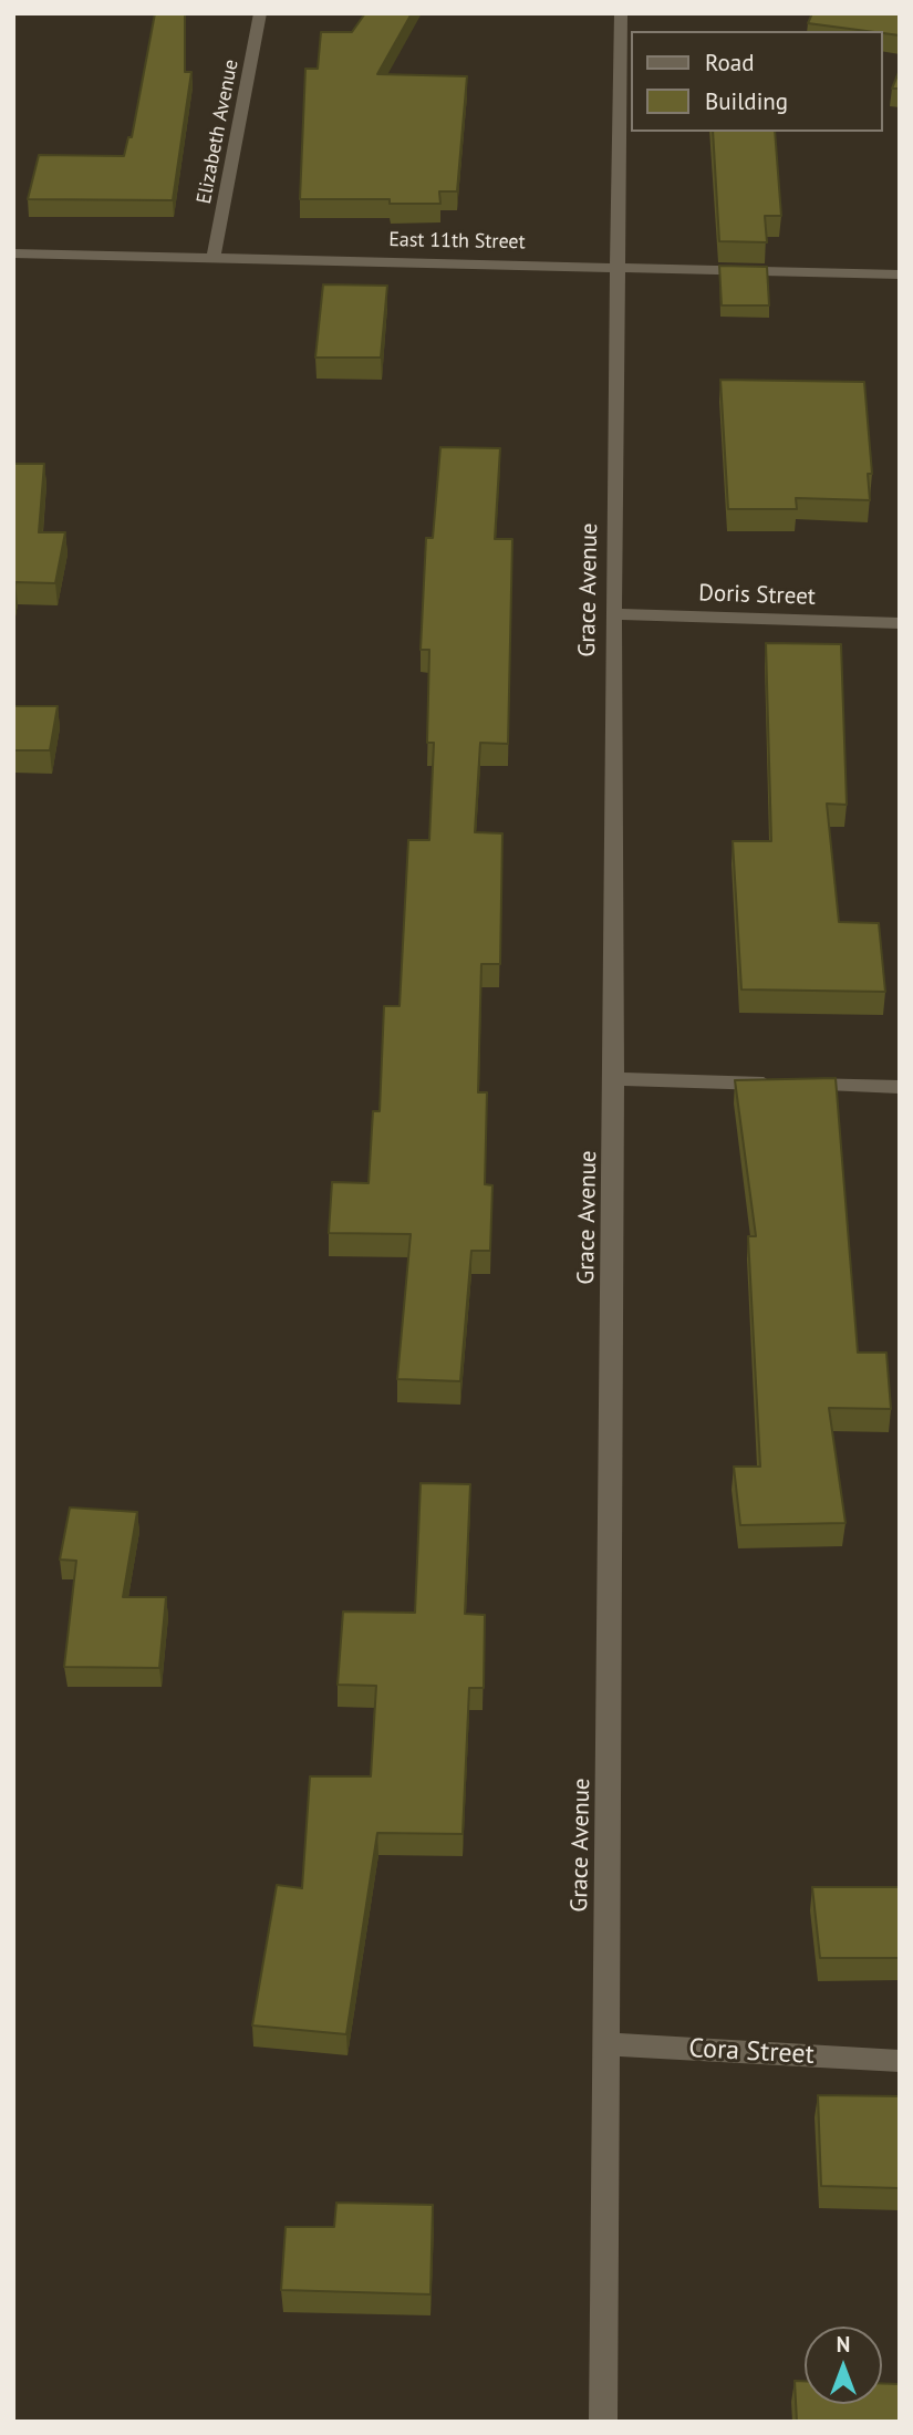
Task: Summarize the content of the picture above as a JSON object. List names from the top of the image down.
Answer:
{
  "streets": {
    "street": [
      "Elizabeth Avenue",
      "East 11th Street",
      "Grace Avenue",
      "Doris Street",
      "Cora Street"
    ]
  },
  "crossings": [
    ["Elizabeth Avenue", "East 11th Street"],
    ["East 11th Street", "Grace Avenue"],
    ["Grace Avenue", "Doris Street"],
    ["Grace Avenue", "Cora Street"]
  ],
  "legend": ["Road", "Building"],
  "north": "top"
}
